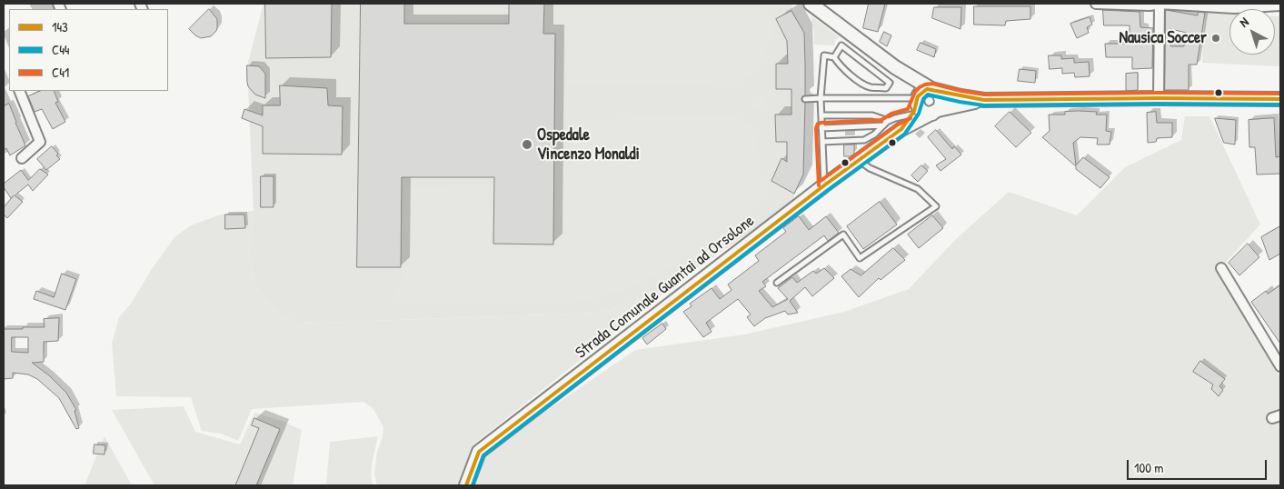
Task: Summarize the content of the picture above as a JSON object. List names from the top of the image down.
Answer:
{
  "streets": {
    "street": ["Strada Comunale Guantai ad Orsolone"]
  },
  "places": ["Nausica Soccer", "Ospedale Vincenzo Monaldi"],
  "lines": ["transit line C41", "transit line 143", "transit line C44"],
  "legend": ["143", "C44", "C41"],
  "scale_bar": "100 m",
  "north": "top left"
}
